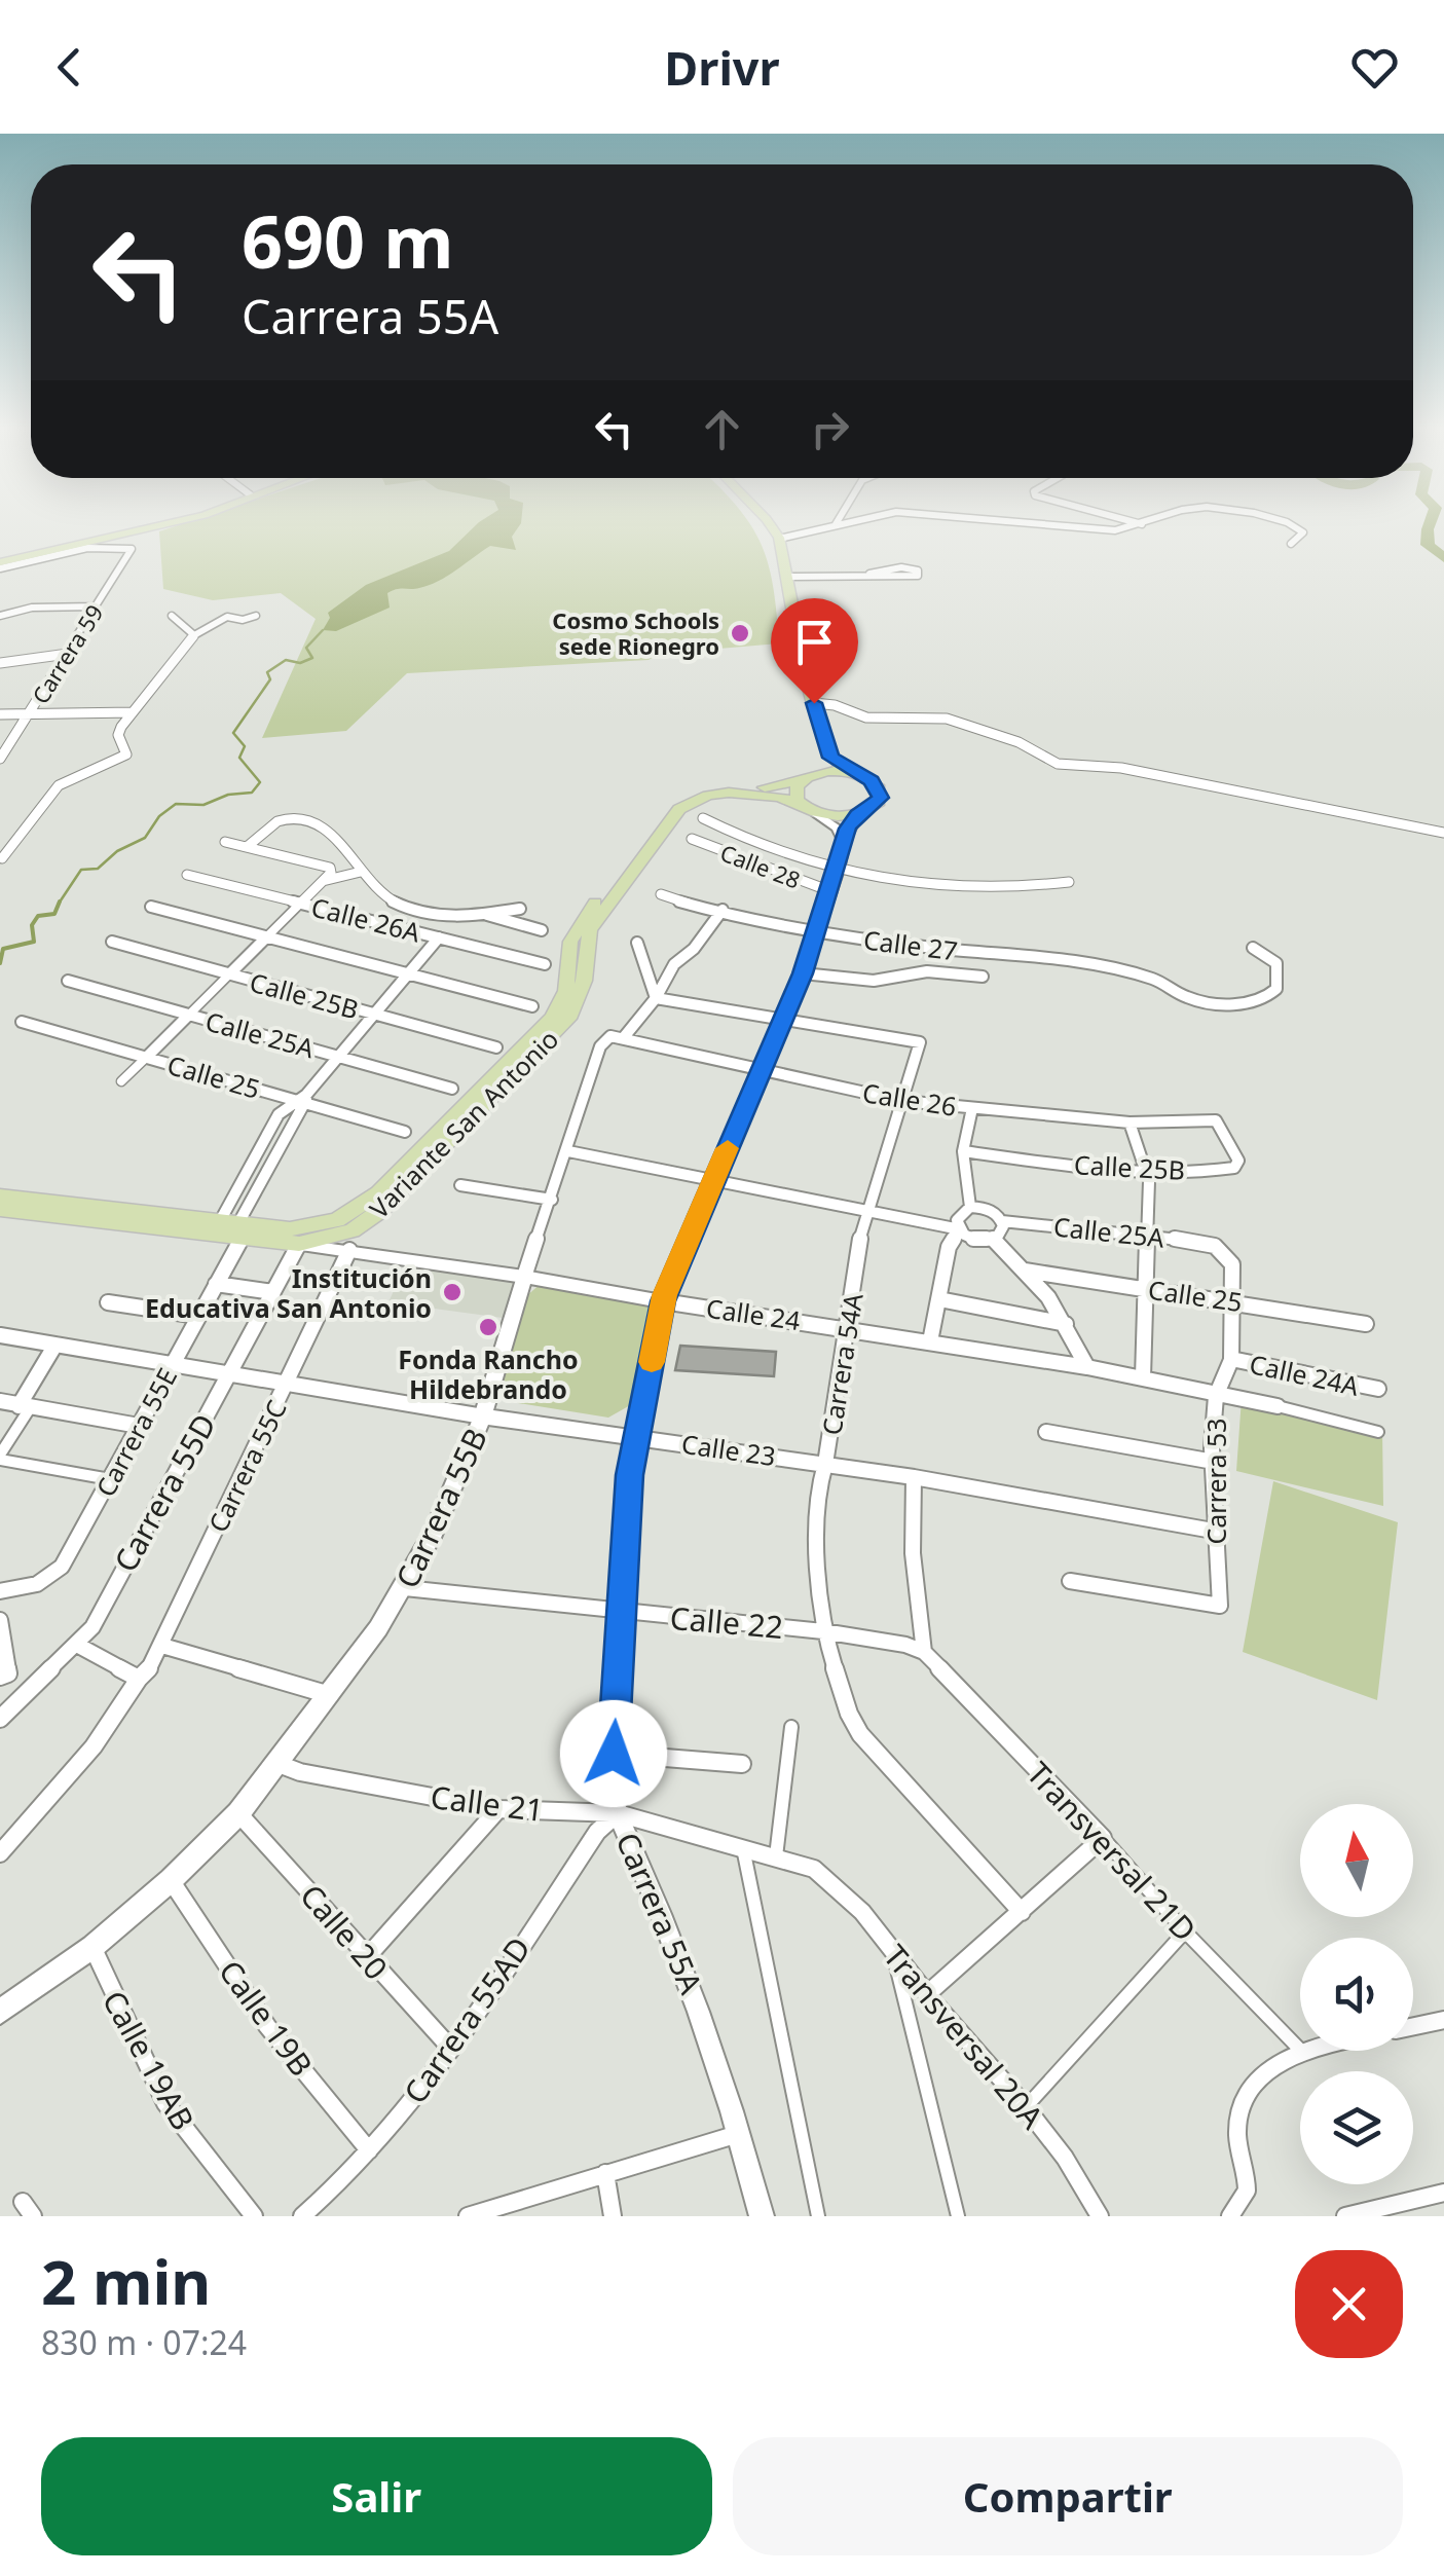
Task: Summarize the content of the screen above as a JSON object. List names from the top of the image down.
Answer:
{
  "streets": {
    "main road": [
      "Variante San Antonio",
      "Calle 24",
      "Calle 23",
      "Carrera 55B",
      "Carrera 55A"
    ],
    "street": [
      "Carrera 59",
      "Calle 28",
      "Calle 26A",
      "Calle 27",
      "Calle 25B",
      "Calle 25A",
      "Calle 25",
      "Calle 26",
      "Carrera 54A",
      "Calle 24A",
      "Carrera 55E",
      "Carrera 55C",
      "Carrera 53",
      "Carrera 55D",
      "Calle 22",
      "Calle 21",
      "Transversal 21D",
      "Calle 20",
      "Calle 19B",
      "Carrera 55AD",
      "Transversal 20A",
      "Calle 19AB"
    ]
  },
  "crossings": [
    ["Calle 28", "Carrera 55A"],
    ["Calle 26A", "Carrera 55E"],
    ["Calle 27", "Carrera 55B"],
    ["Calle 27", "Carrera 55A"],
    ["Calle 25B", "Calle 26"],
    ["Calle 25B", "Carrera 55E"],
    ["Calle 25A", "Carrera 55E"],
    ["Calle 25A", "Carrera 53"],
    ["Calle 25", "Carrera 55E"],
    ["Calle 25", "Carrera 53"],
    ["Calle 26", "Carrera 54A"],
    ["Calle 26", "Carrera 55B"],
    ["Calle 26", "Carrera 55A"],
    ["Variante San Antonio", "Calle 24"],
    ["Variante San Antonio", "Carrera 55D"],
    ["Variante San Antonio", "Carrera 55A"],
    ["Calle 24", "Carrera 54A"],
    ["Calle 24", "Carrera 55E"],
    ["Calle 24", "Carrera 55C"],
    ["Calle 24", "Carrera 53"],
    ["Calle 24", "Carrera 55D"],
    ["Calle 24", "Carrera 55B"],
    ["Calle 24", "Carrera 55A"],
    ["Carrera 54A", "Calle 23"],
    ["Carrera 54A", "Calle 22"],
    ["Carrera 54A", "Carrera 55A"],
    ["Calle 24A", "Carrera 53"],
    ["Carrera 55E", "Calle 23"],
    ["Calle 23", "Carrera 55C"],
    ["Calle 23", "Carrera 53"],
    ["Calle 23", "Carrera 55D"],
    ["Calle 23", "Carrera 55B"],
    ["Calle 23", "Carrera 55A"],
    ["Carrera 55B", "Calle 22"],
    ["Carrera 55B", "Calle 21"],
    ["Carrera 55B", "Calle 20"],
    ["Carrera 55B", "Calle 19B"],
    ["Carrera 55B", "Calle 19AB"],
    ["Calle 22", "Transversal 21D"],
    ["Calle 22", "Carrera 55A"],
    ["Calle 21", "Carrera 55A"],
    ["Calle 21", "Carrera 55AD"],
    ["Calle 21", "Transversal 20A"],
    ["Carrera 55A", "Carrera 55AD"],
    ["Calle 20", "Carrera 55AD"],
    ["Calle 19B", "Carrera 55AD"]
  ],
  "places": ["Cosmo Schools sede Rionegro", "Institución Educativa San Antonio", "Fonda Rancho Hildebrando"],
  "north": "top",
  "page": {
    "header": "Drivr",
    "turn": ["690 m", "Carrera 55A"],
    "heading": ["2 min", "830 m · 07:24"],
    "buttons": ["Salir", "Compartir"]
  }
}
